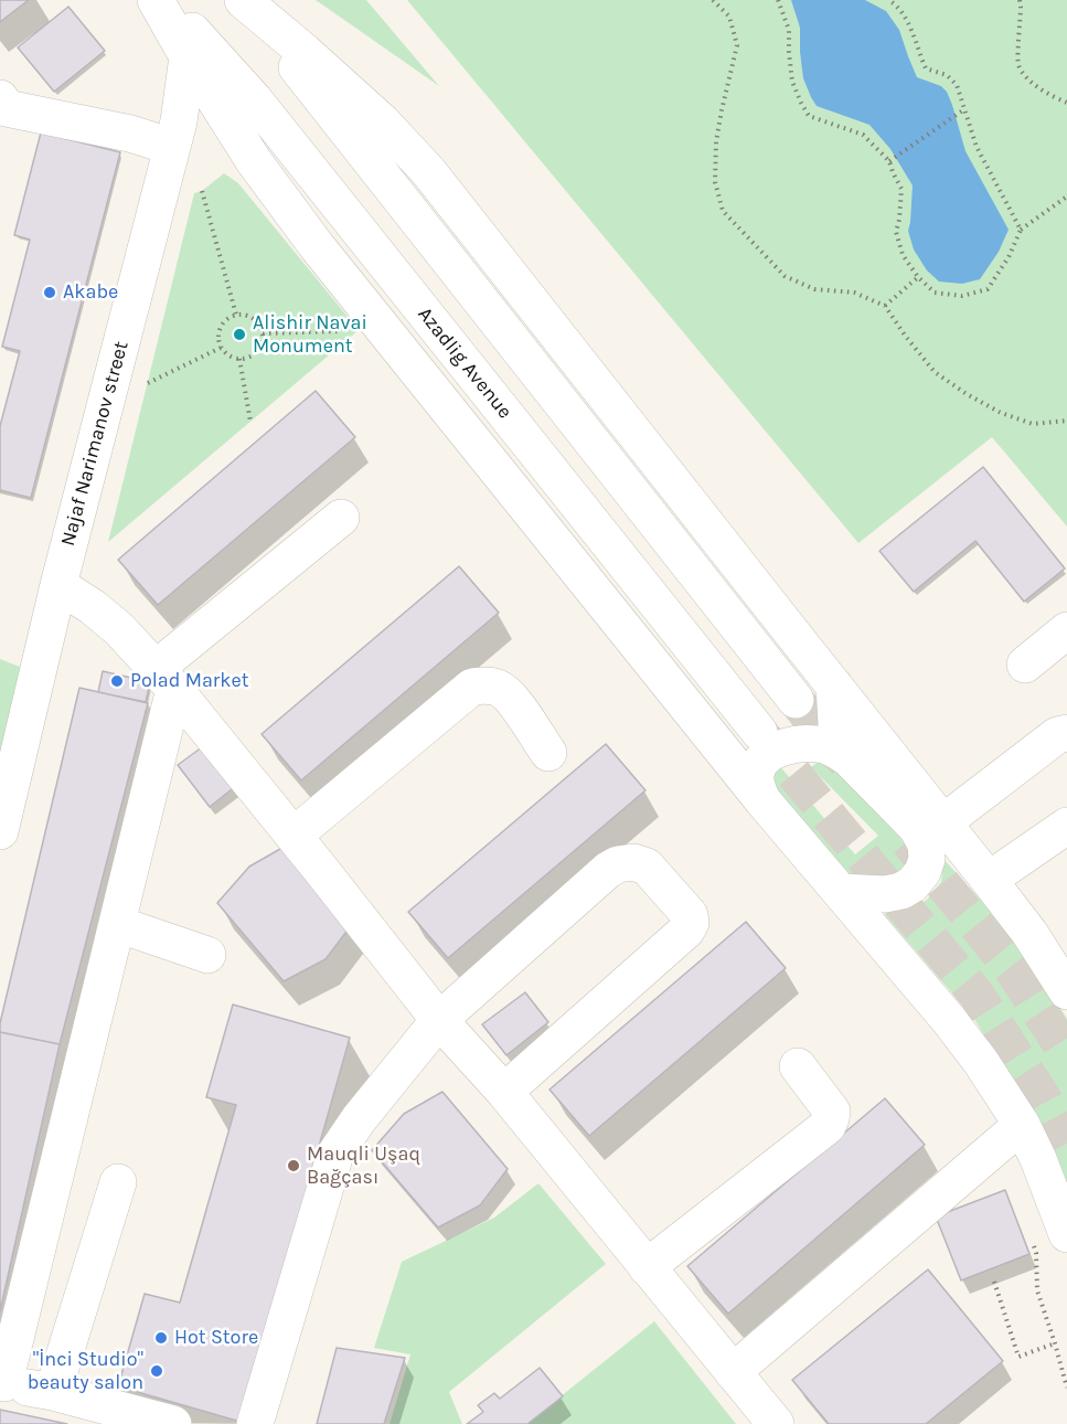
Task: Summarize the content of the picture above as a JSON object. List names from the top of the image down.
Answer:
{
  "streets": {
    "main road": ["Azadlig Avenue", "Najaf Narimanov street"]
  },
  "places": [
    "Akabe",
    "Alishir Navai Monument",
    "Polad Market",
    "Mauqli Uşaq Bağçası",
    "Hot Store",
    "\"İnci Studio\" beauty salon"
  ]
}
